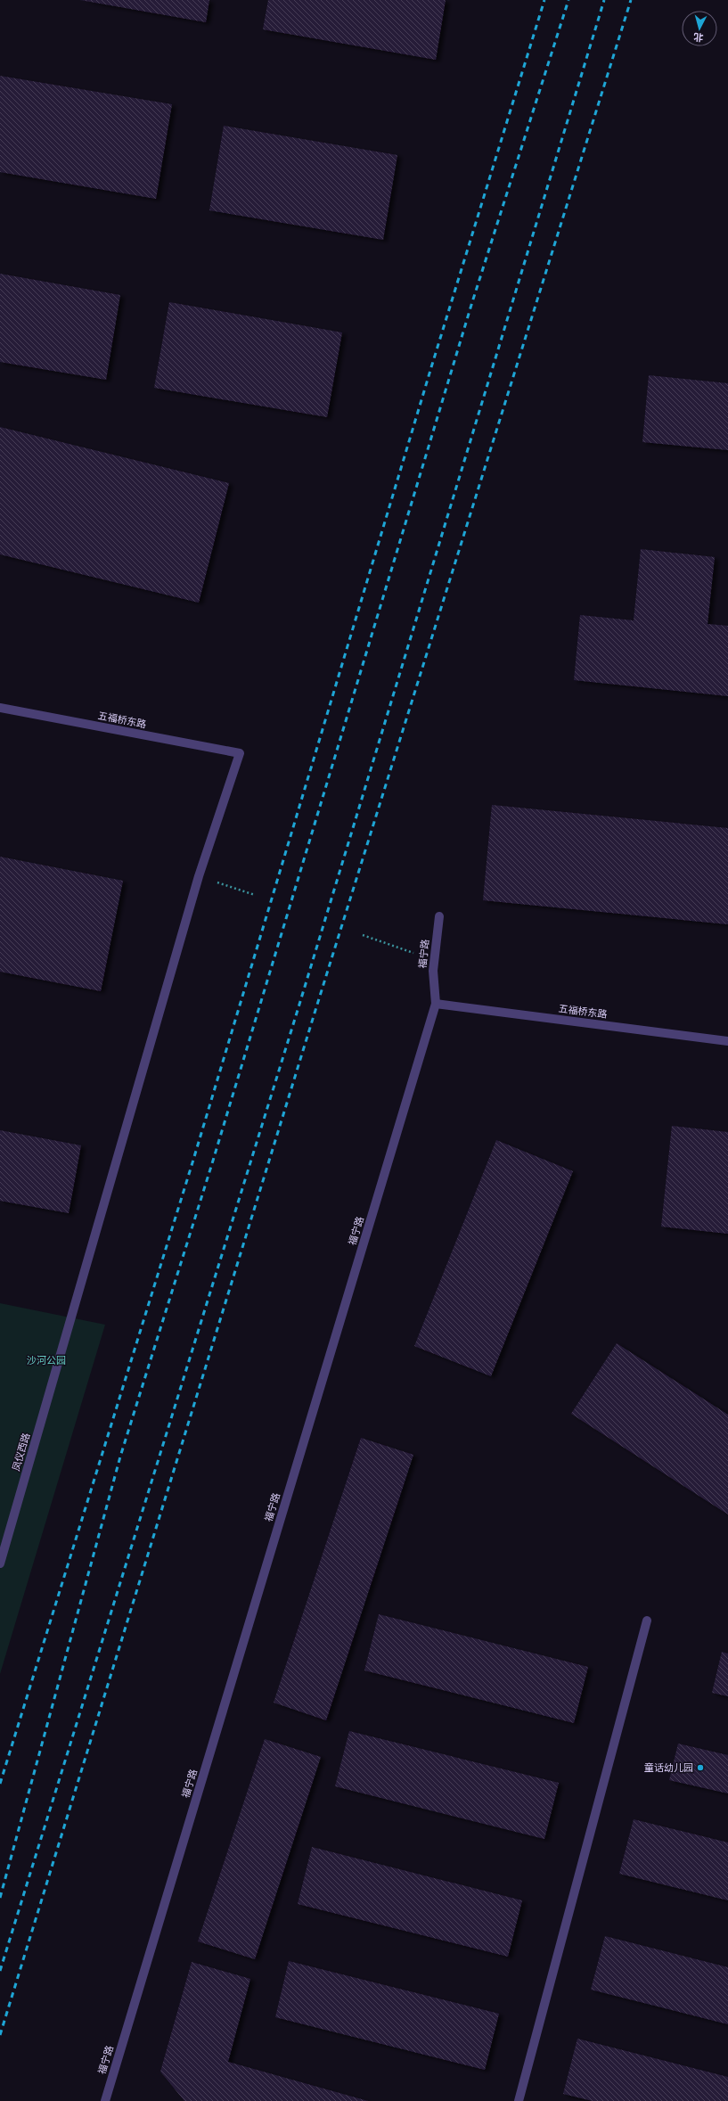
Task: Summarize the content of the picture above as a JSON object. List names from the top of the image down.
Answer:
{
  "streets": {
    "street": ["五福桥东路", "福宁路", "凤仪西路"]
  },
  "crossings": [
    ["五福桥东路", "福宁路"],
    ["五福桥东路", "凤仪西路"]
  ],
  "parks": ["沙河公园"],
  "places": ["童话幼儿园"],
  "north": "bottom"
}
